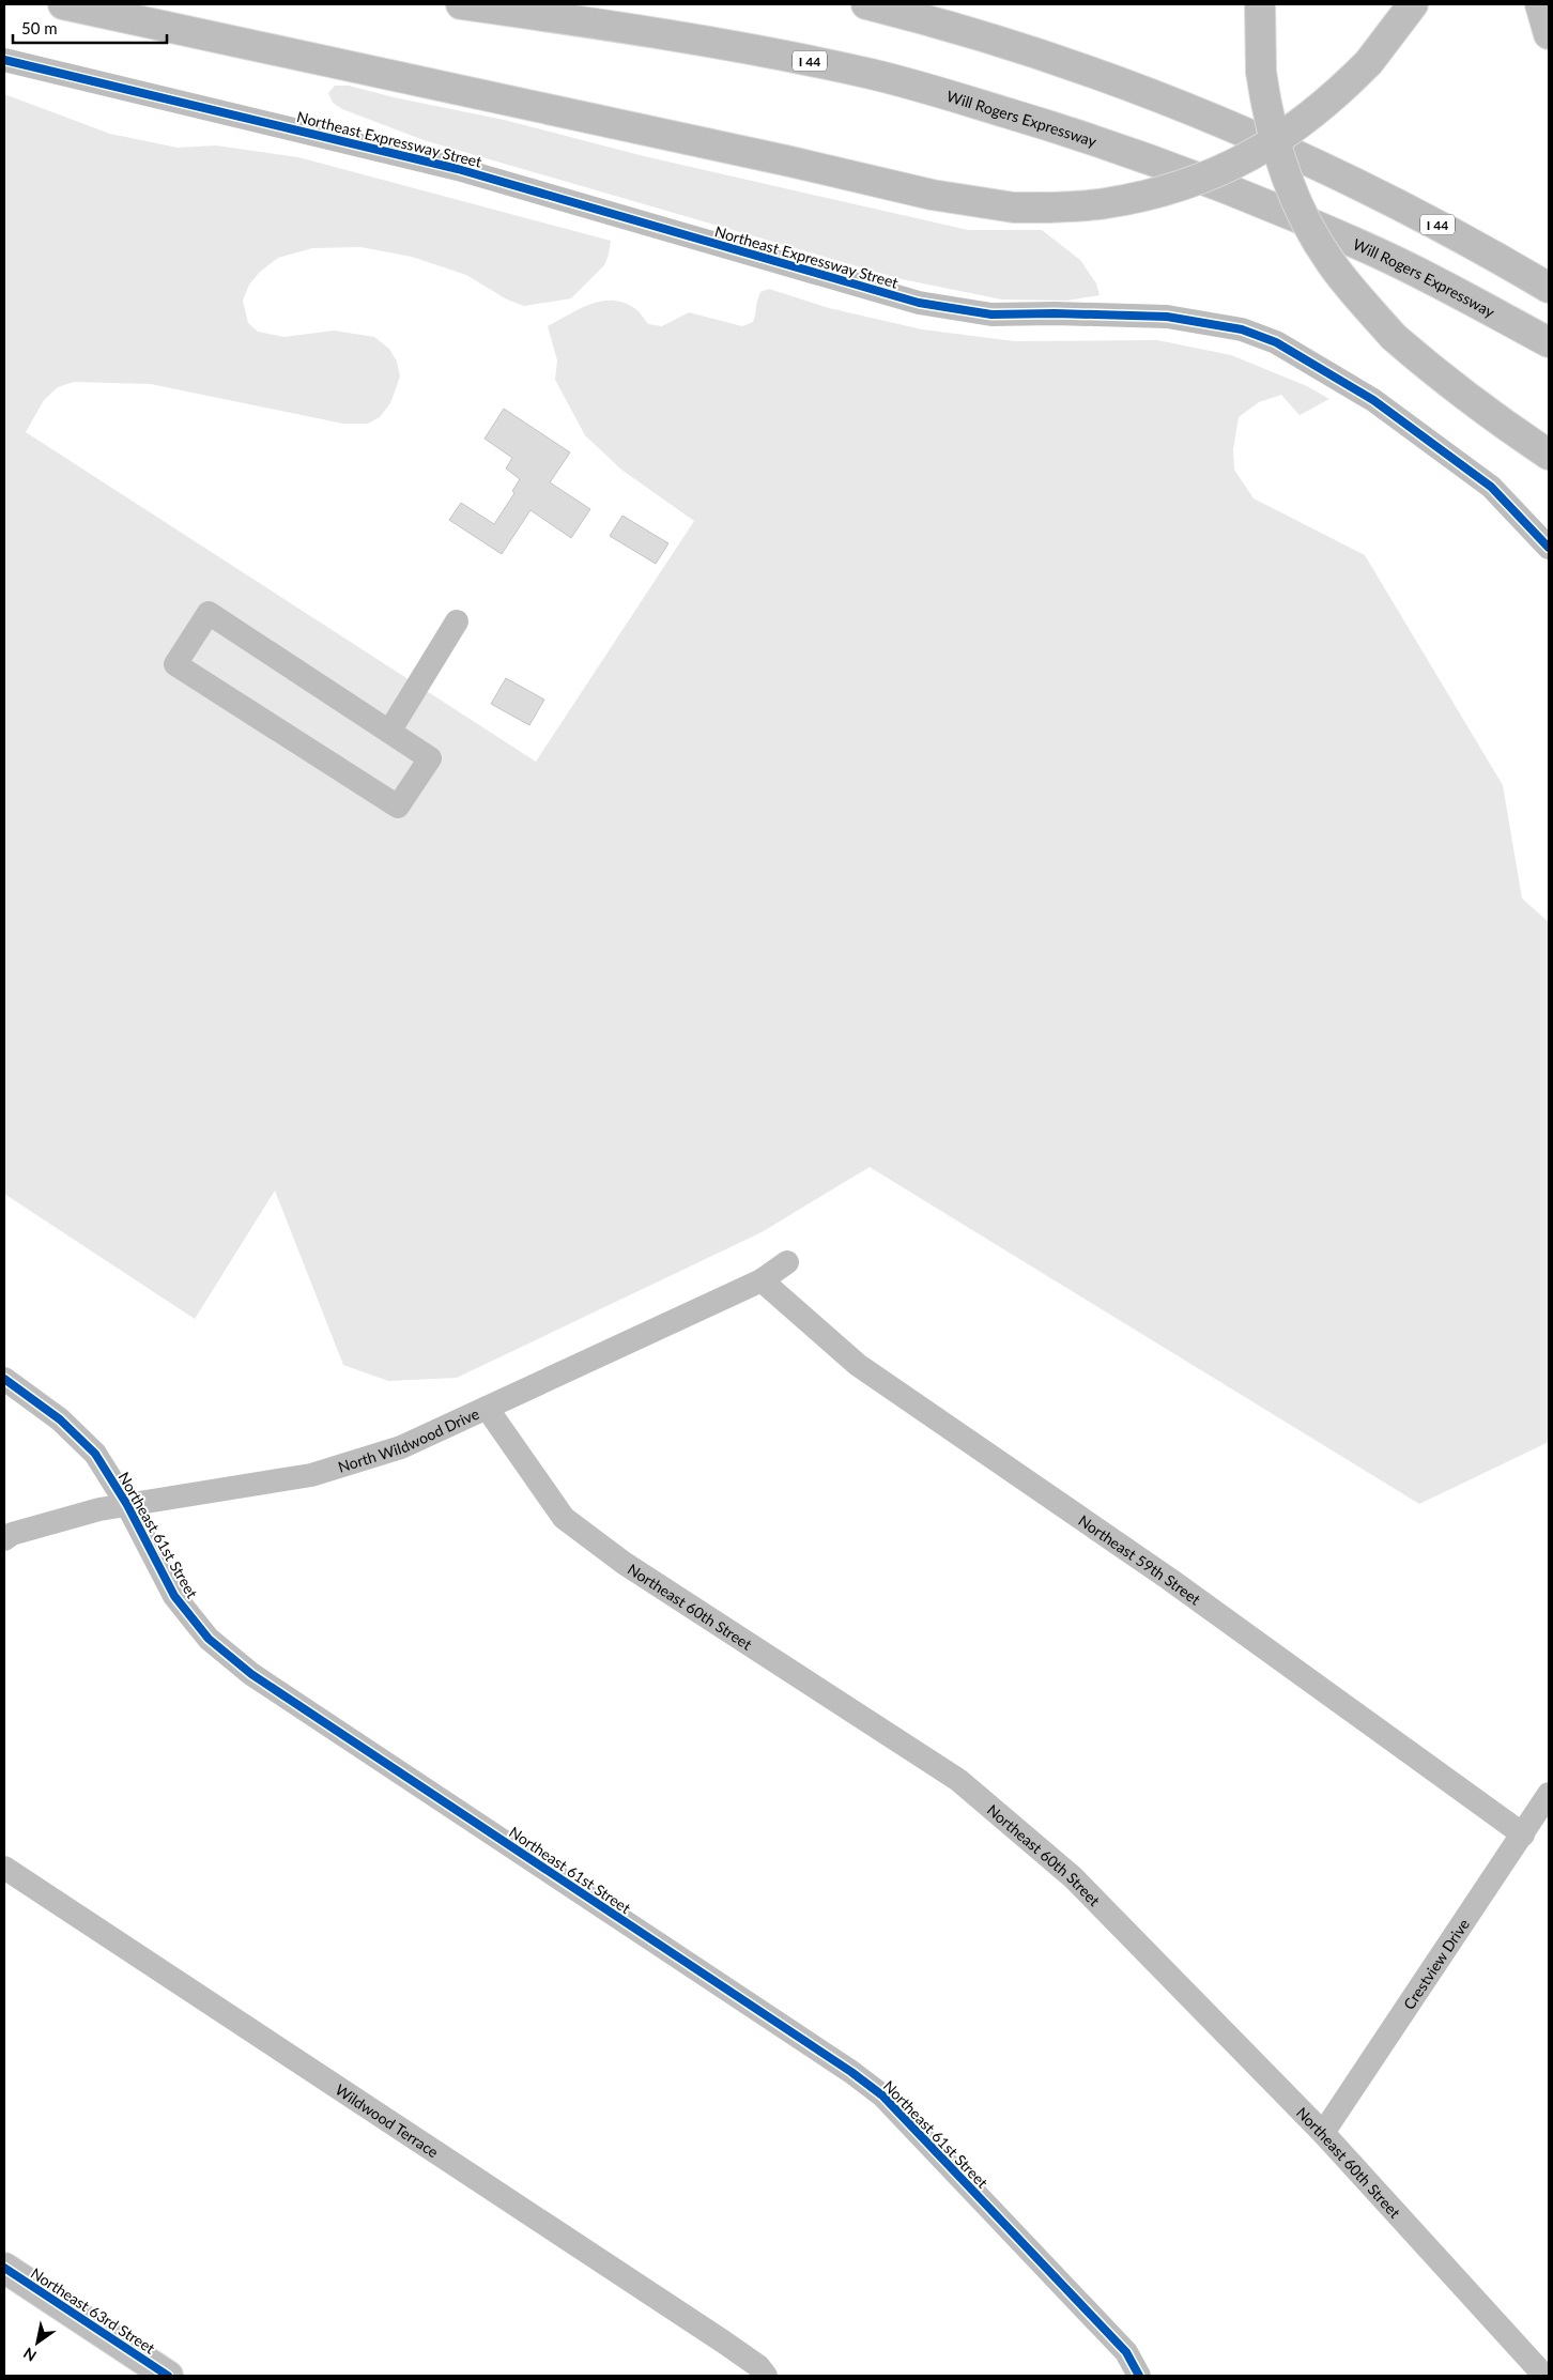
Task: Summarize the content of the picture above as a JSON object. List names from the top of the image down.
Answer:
{
  "streets": {
    "main road": ["I 44", "Will Rogers Expressway", "Northeast 63rd Street"],
    "street": [
      "Northeast Expressway Street",
      "North Wildwood Drive",
      "Northeast 61st Street",
      "Northeast 59th Street",
      "Northeast 60th Street",
      "Crestview Drive",
      "Wildwood Terrace"
    ]
  },
  "crossings": [
    ["North Wildwood Drive", "Northeast 61st Street"],
    ["North Wildwood Drive", "Northeast 59th Street"],
    ["North Wildwood Drive", "Northeast 60th Street"],
    ["Northeast 59th Street", "Crestview Drive"],
    ["Northeast 60th Street", "Crestview Drive"]
  ],
  "scale_bar": "50 m",
  "north": "bottom left"
}
